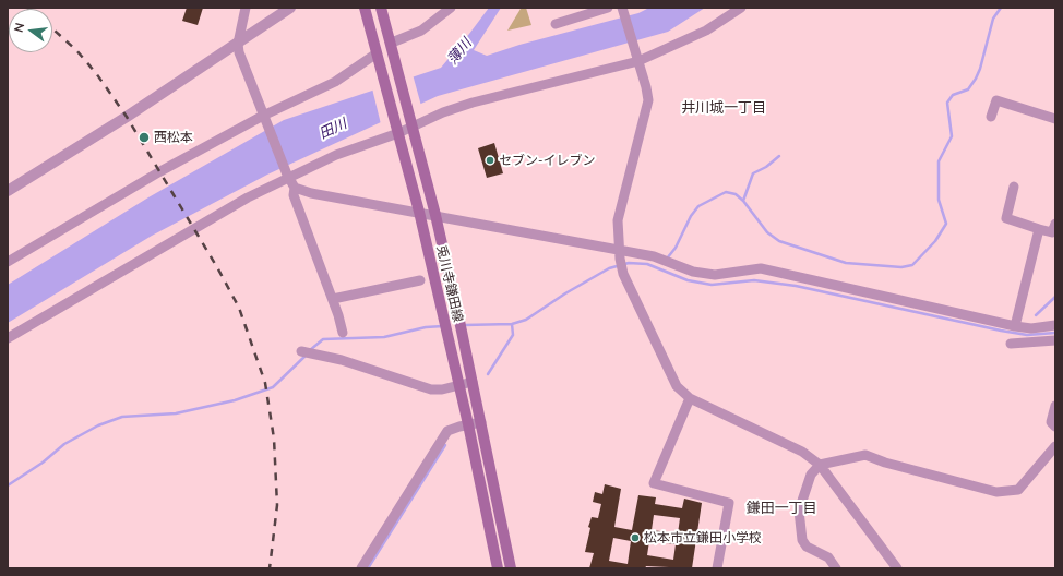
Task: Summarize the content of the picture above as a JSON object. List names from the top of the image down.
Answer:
{
  "streets": {
    "main road": ["兎川寺鎌田線"]
  },
  "districts": ["井川城一丁目", "鎌田一丁目"],
  "water": ["薄川", "田川"],
  "places": ["西松本", "セブン-イレブン", "松本市立鎌田小学校"],
  "north": "left"
}
